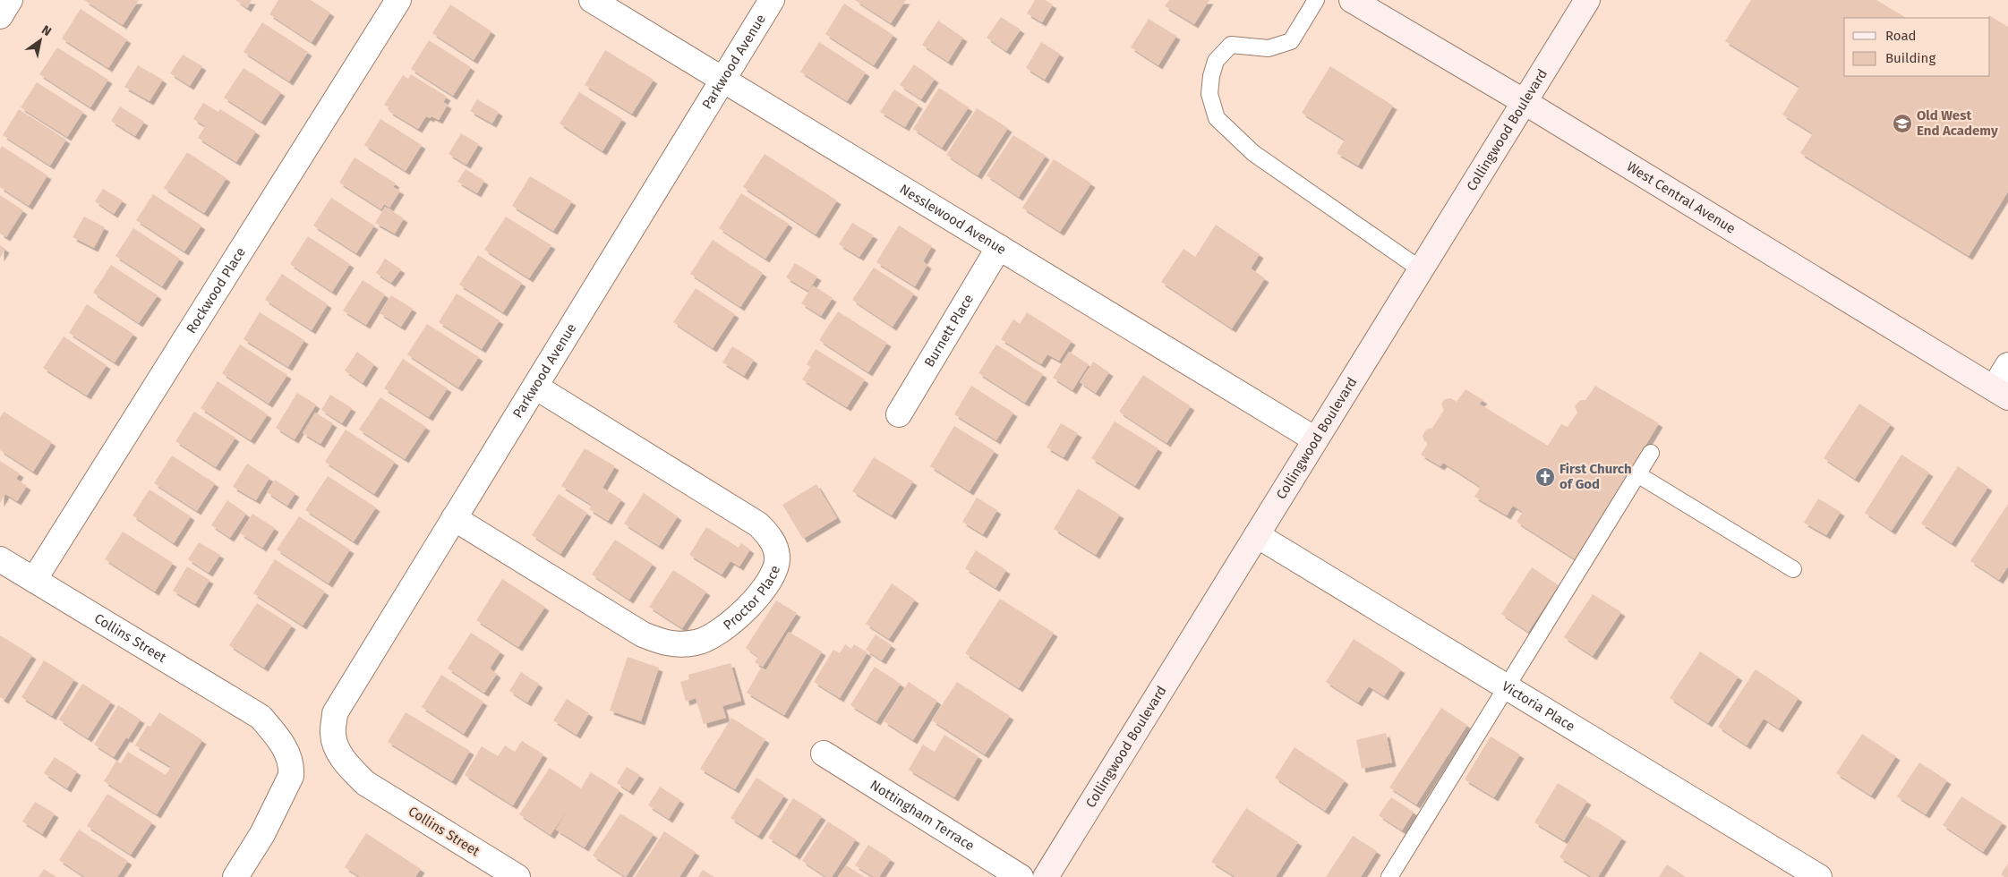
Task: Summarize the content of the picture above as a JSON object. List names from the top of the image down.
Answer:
{
  "streets": {
    "main road": ["Collingwood Boulevard", "West Central Avenue"],
    "street": [
      "Parkwood Avenue",
      "Nesslewood Avenue",
      "Rockwood Place",
      "Burnett Place",
      "Proctor Place",
      "Collins Street",
      "Victoria Place",
      "Nottingham Terrace"
    ]
  },
  "crossings": [
    ["Parkwood Avenue", "Nesslewood Avenue"],
    ["Parkwood Avenue", "Proctor Place"],
    ["Parkwood Avenue", "Collins Street"],
    ["Collingwood Boulevard", "West Central Avenue"],
    ["Collingwood Boulevard", "Nesslewood Avenue"],
    ["Collingwood Boulevard", "Victoria Place"],
    ["Nesslewood Avenue", "Burnett Place"],
    ["Rockwood Place", "Collins Street"]
  ],
  "places": {
    "school or university": ["Old West End Academy"],
    "church": ["First Church of God"]
  },
  "legend": ["Road", "Building"],
  "north": "top right"
}
